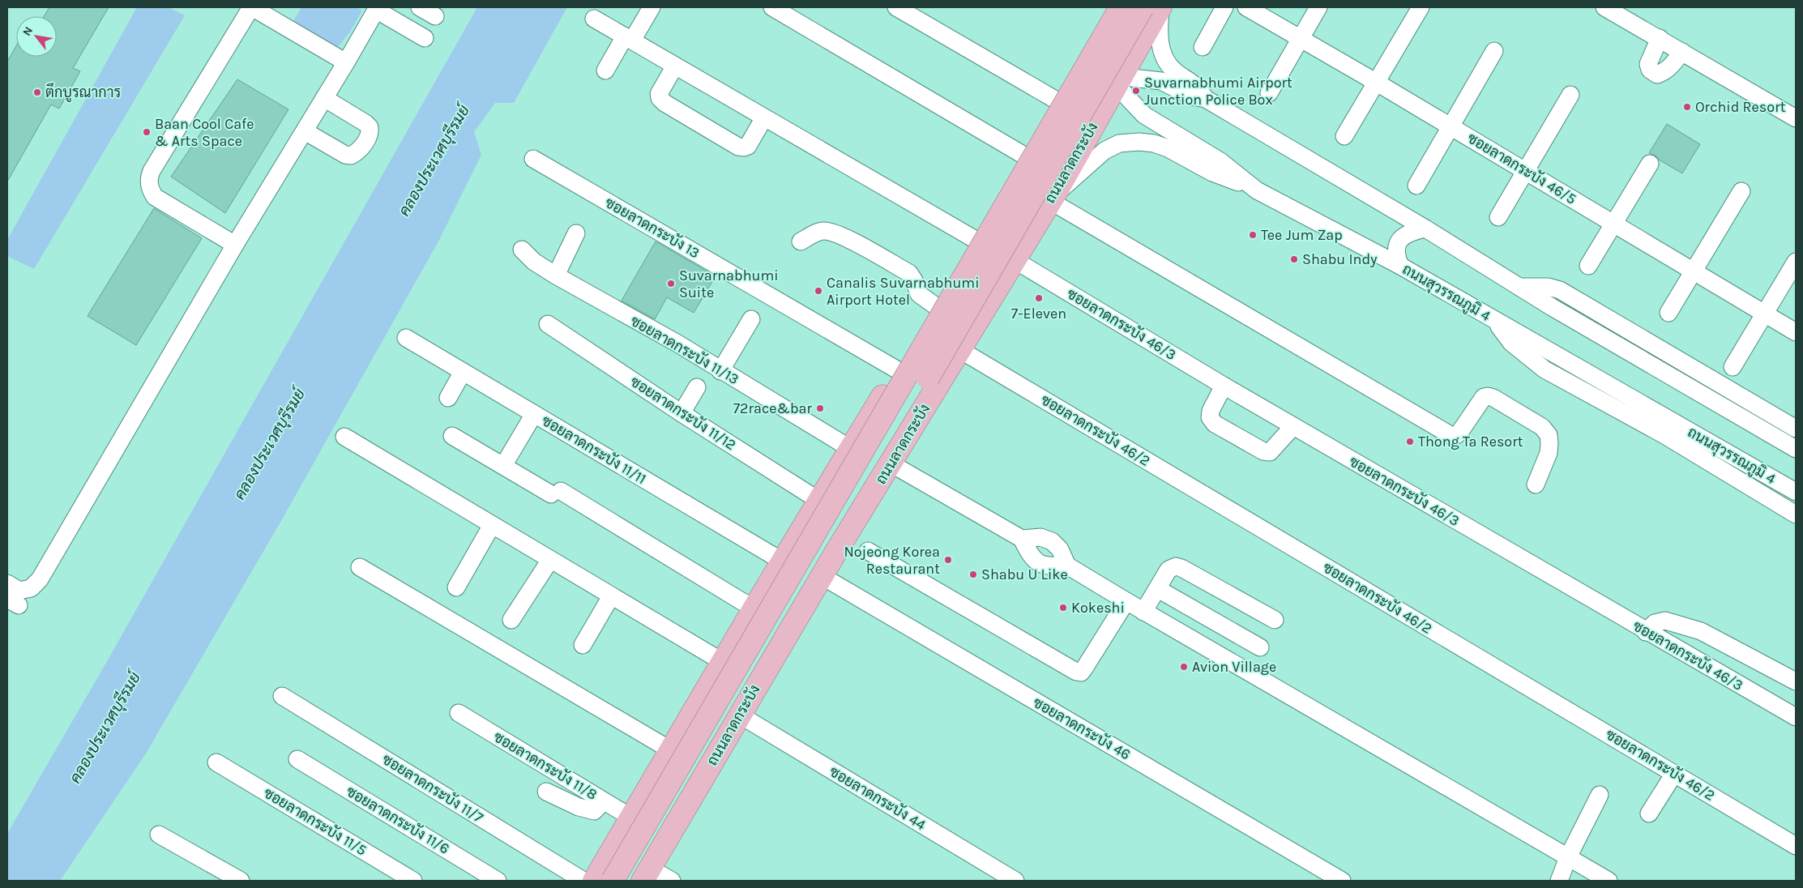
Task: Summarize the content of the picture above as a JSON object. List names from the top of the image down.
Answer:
{
  "streets": {
    "main road": ["ถนนลาดกระบัง"],
    "street": [
      "ซอยลาดกระบัง 46/5",
      "ซอยลาดกระบัง 13",
      "ถนนสุวรรณภูมิ 4",
      "ซอยลาดกระบัง 46/3",
      "ซอยลาดกระบัง 11/13",
      "ซอยลาดกระบัง 11/12",
      "ซอยลาดกระบัง 46/2",
      "ซอยลาดกระบัง 11/11",
      "ซอยลาดกระบัง 46",
      "ซอยลาดกระบัง 11/8",
      "ซอยลาดกระบัง 11/7",
      "ซอยลาดกระบัง 44",
      "ซอยลาดกระบัง 11/6",
      "ซอยลาดกระบัง 11/5"
    ]
  },
  "crossings": [
    ["ถนนลาดกระบัง", "ถนนสุวรรณภูมิ 4"],
    ["ถนนลาดกระบัง", "ซอยลาดกระบัง 46/3"],
    ["ถนนลาดกระบัง", "ซอยลาดกระบัง 46/2"],
    ["ถนนลาดกระบัง", "ซอยลาดกระบัง 46"],
    ["ถนนลาดกระบัง", "ซอยลาดกระบัง 44"]
  ],
  "water": ["คลองประเวศบุรีรมย์"],
  "places": [
    "Suvarnabhumi Airport Junction Police Box",
    "ตึกบูรณาการ",
    "Orchid Resort",
    "Baan Cool Cafe & Arts Space",
    "Tee Jum Zap",
    "Shabu Indy",
    "Suvarnabhumi Suite",
    "Canalis Suvarnabhumi Airport Hotel",
    "7-Eleven",
    "72race&bar",
    "Thong Ta Resort",
    "Nojeong Korea Restaurant",
    "Shabu U Like",
    "Kokeshi",
    "Avion Village"
  ],
  "north": "top left"
}
